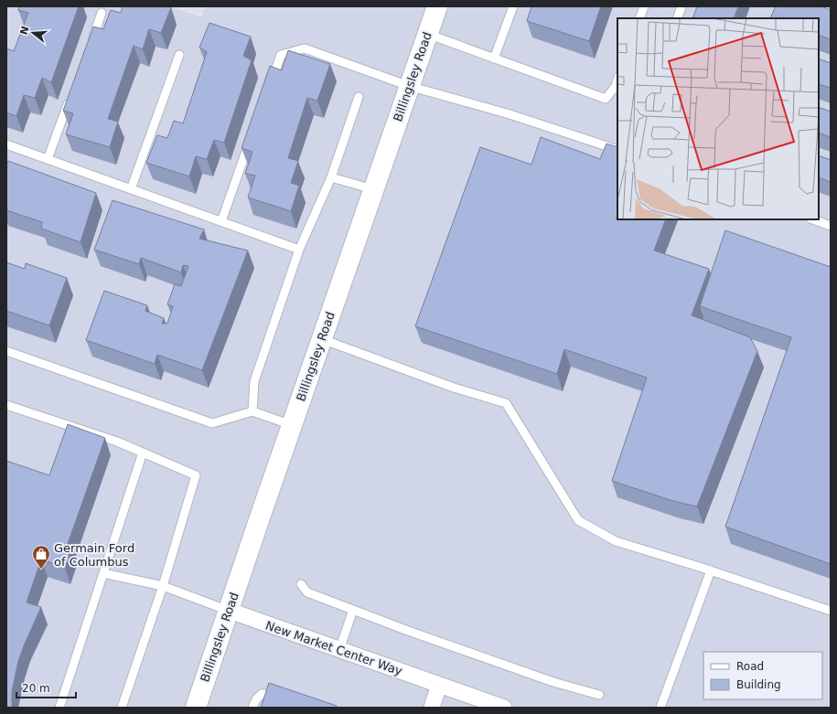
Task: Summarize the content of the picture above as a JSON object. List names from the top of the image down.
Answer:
{
  "streets": {
    "street": ["Billingsley Road", "New Market Center Way"]
  },
  "crossings": [
    ["Billingsley Road", "New Market Center Way"]
  ],
  "places": {
    "shop": ["Germain Ford of Columbus"]
  },
  "legend": ["Road", "Building"],
  "scale_bar": "20 m",
  "north": "left"
}
